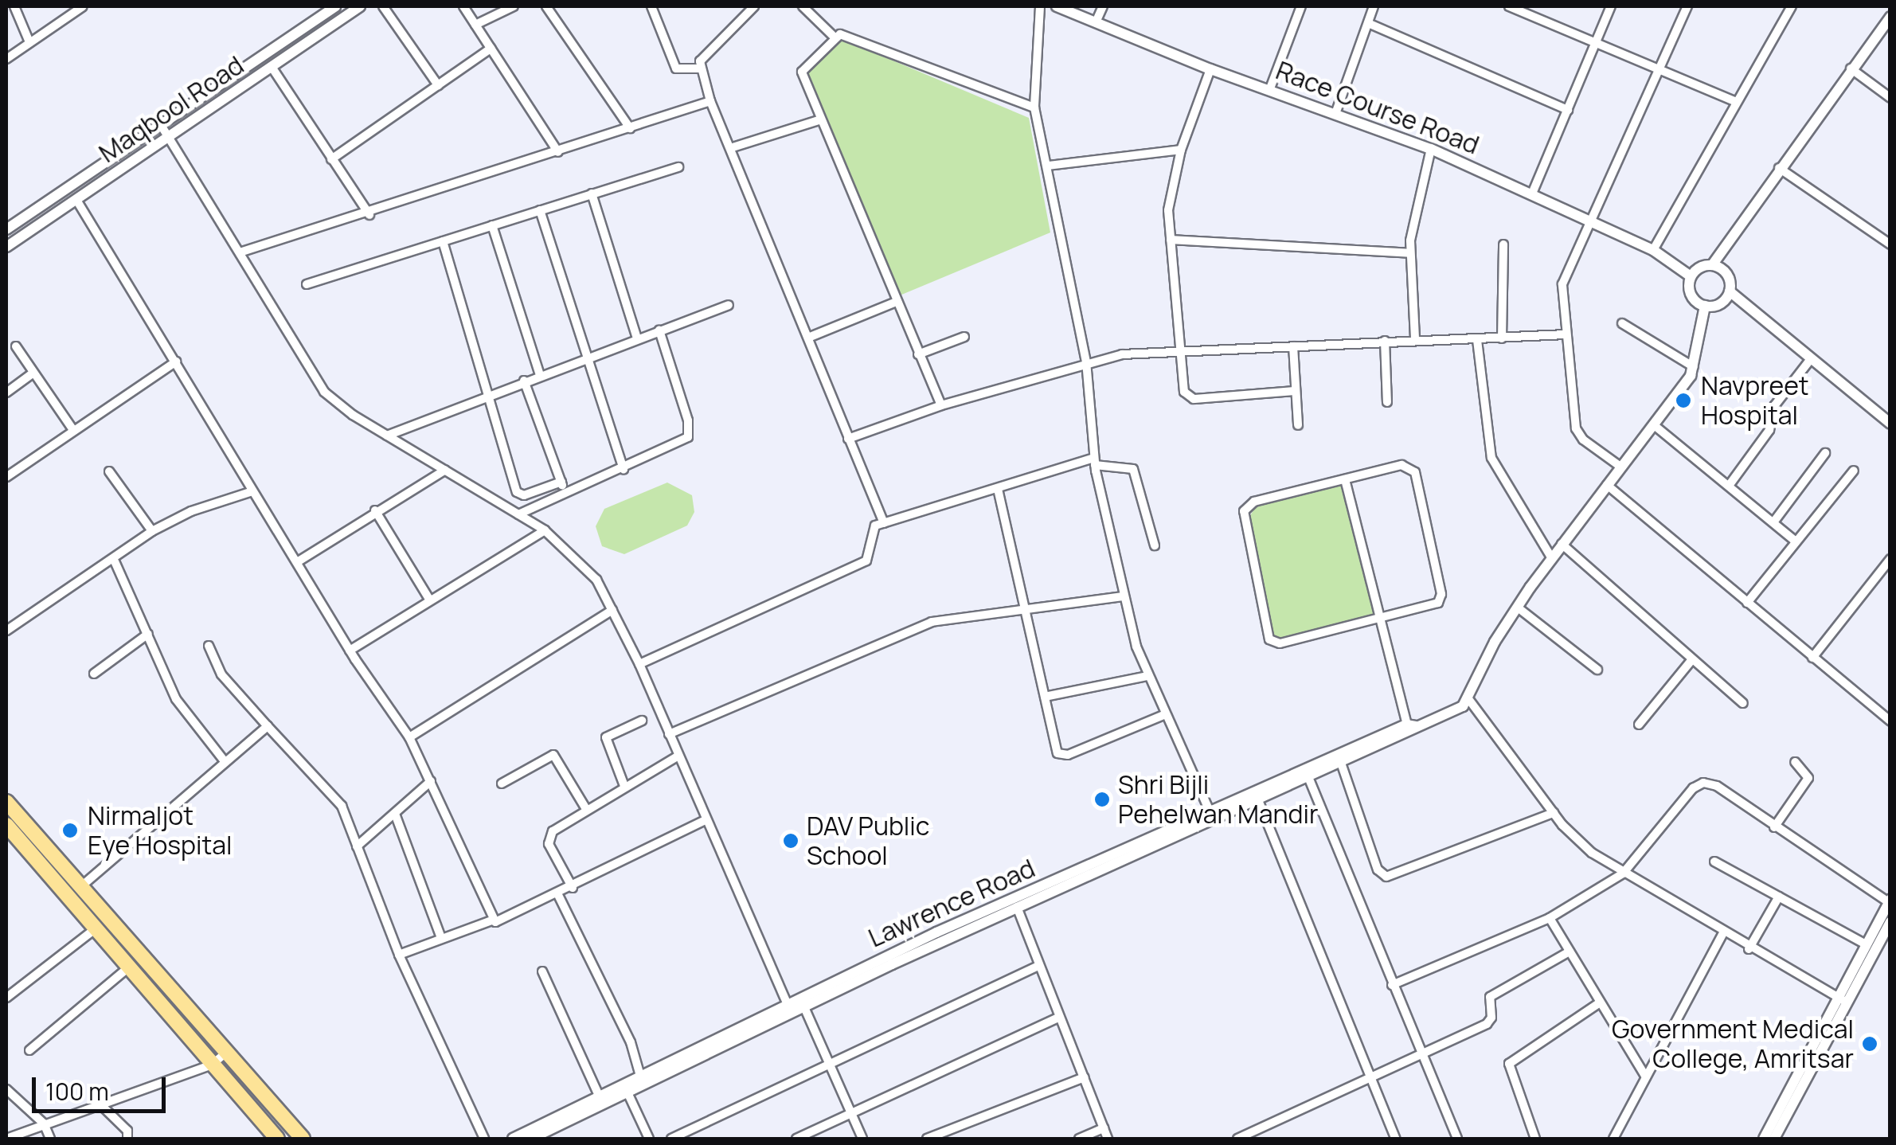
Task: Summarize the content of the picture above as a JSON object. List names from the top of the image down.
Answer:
{
  "streets": {
    "street": ["Race Course Road", "Maqbool Road", "Lawrence Road"]
  },
  "places": [
    "Navpreet Hospital",
    "Shri Bijli Pehelwan Mandir",
    "Nirmaljot Eye Hospital",
    "DAV Public School",
    "Government Medical College, Amritsar"
  ],
  "scale_bar": "100 m"
}
